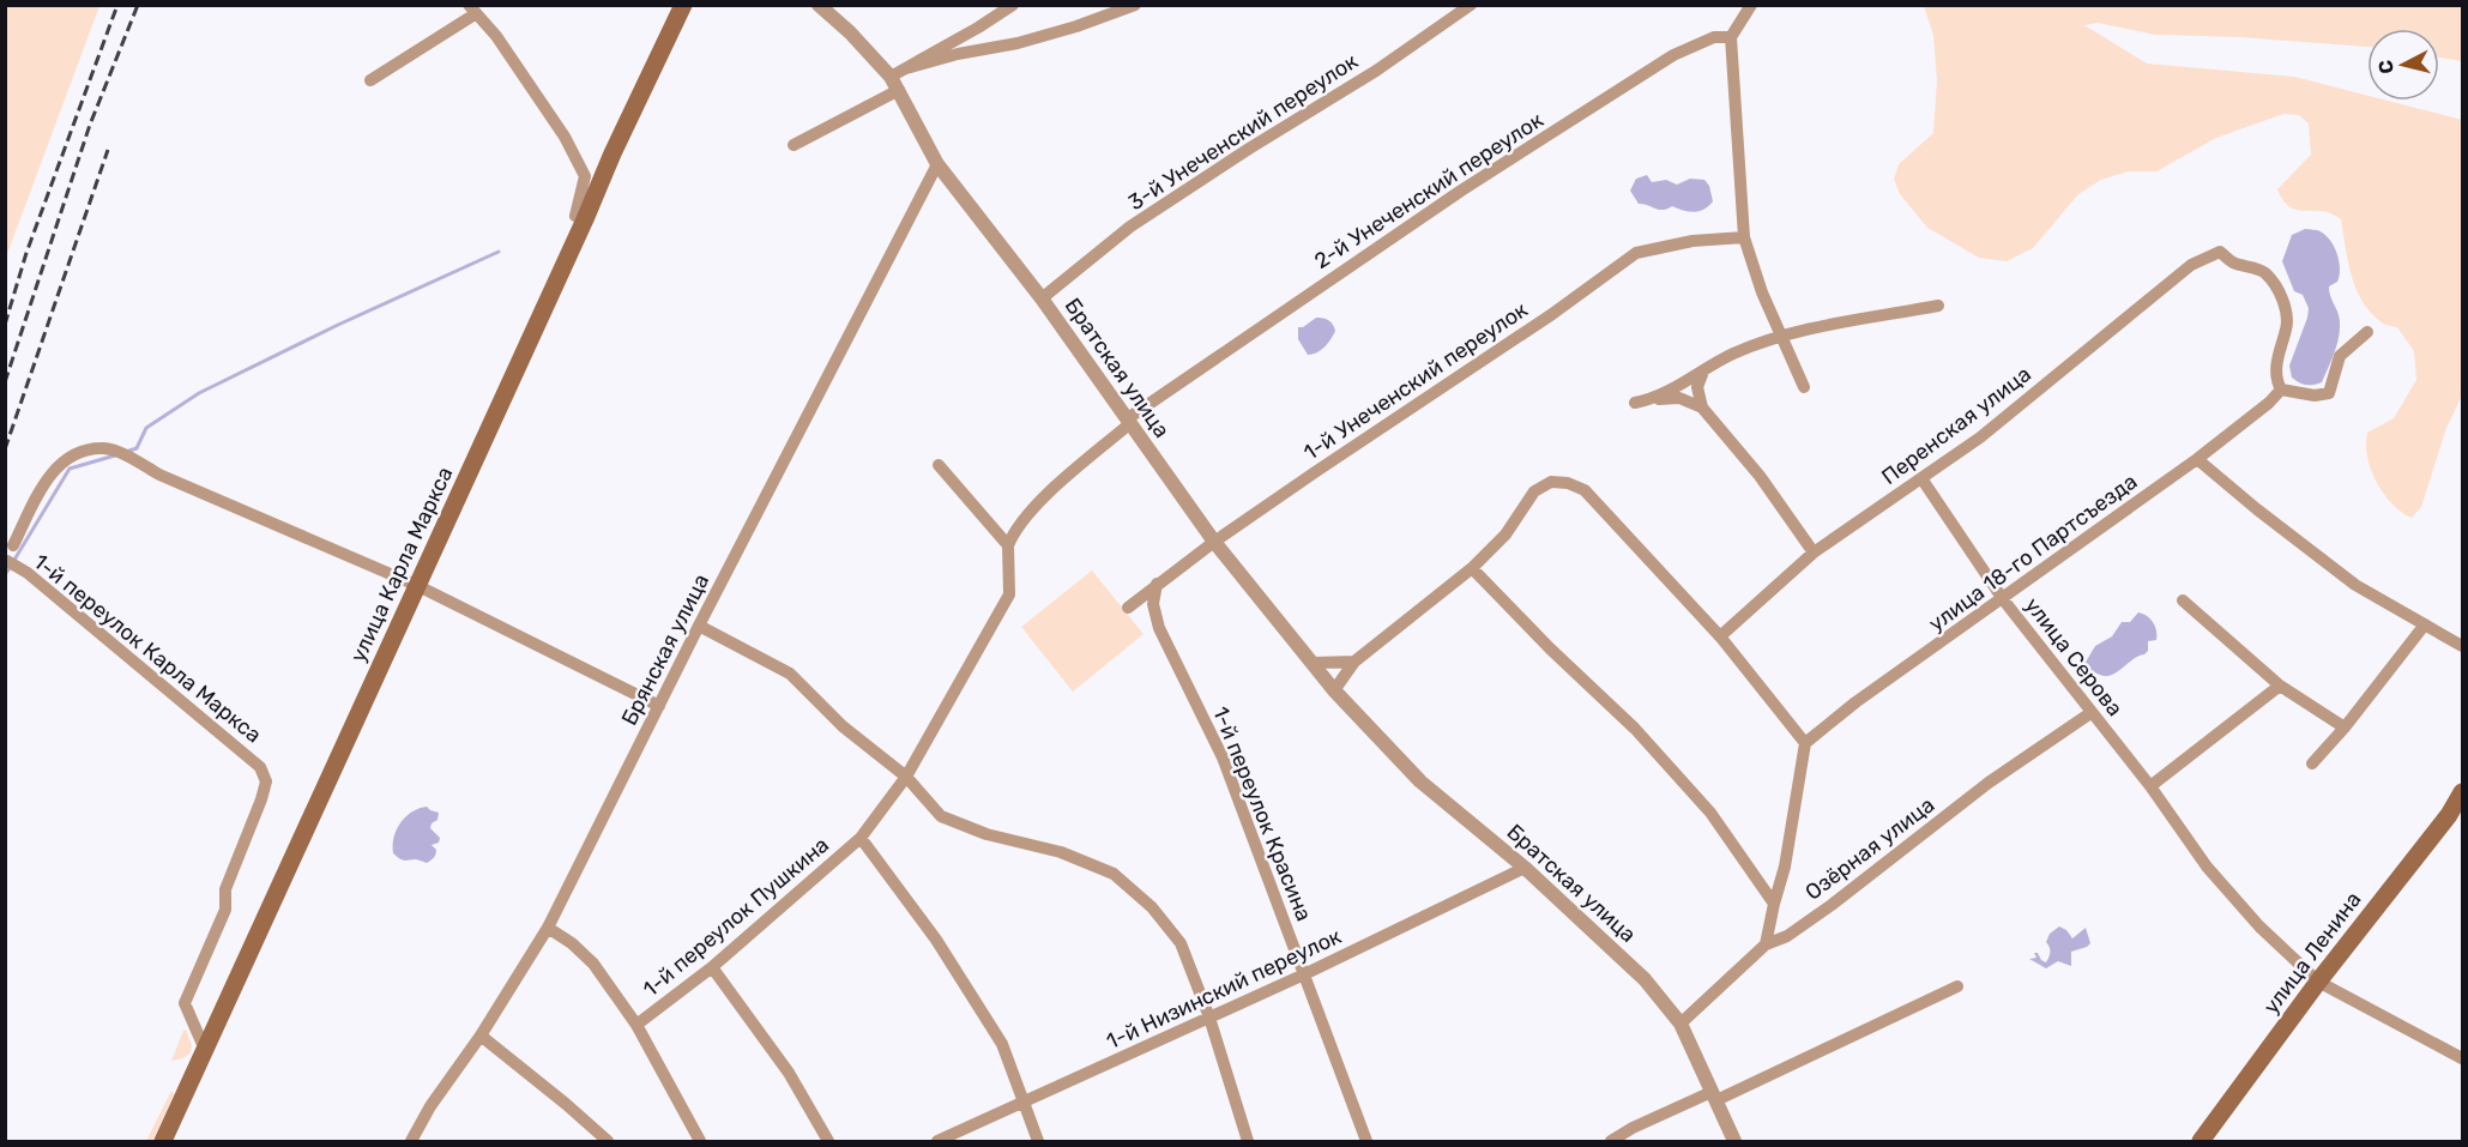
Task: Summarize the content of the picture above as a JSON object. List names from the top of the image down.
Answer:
{
  "streets": {
    "main road": ["улица Карла Маркса", "улица Ленина"],
    "street": [
      "3-й Унеченский переулок",
      "2-й Унеченский переулок",
      "Братская улица",
      "1-й Унеченский переулок",
      "Перенская улица",
      "улица 18-го Партсъезда",
      "1-й переулок Карла Маркса",
      "Брянская улица",
      "улица Серова",
      "1-й переулок Красина",
      "Озёрная улица",
      "1-й переулок Пушкина",
      "1-й Низинский переулок"
    ]
  },
  "crossings": [
    ["3-й Унеченский переулок", "Братская улица"],
    ["2-й Унеченский переулок", "Братская улица"],
    ["2-й Унеченский переулок", "1-й переулок Пушкина"],
    ["Братская улица", "1-й Унеченский переулок"],
    ["Братская улица", "Брянская улица"],
    ["Братская улица", "Озёрная улица"],
    ["Братская улица", "1-й Низинский переулок"],
    ["1-й Унеченский переулок", "1-й переулок Красина"],
    ["Перенская улица", "улица 18-го Партсъезда"],
    ["Перенская улица", "улица Серова"],
    ["улица 18-го Партсъезда", "улица Серова"],
    ["улица Карла Маркса", "1-й переулок Карла Маркса"],
    ["улица Серова", "Озёрная улица"],
    ["улица Серова", "улица Ленина"],
    ["1-й переулок Красина", "1-й Низинский переулок"]
  ],
  "north": "left"
}
